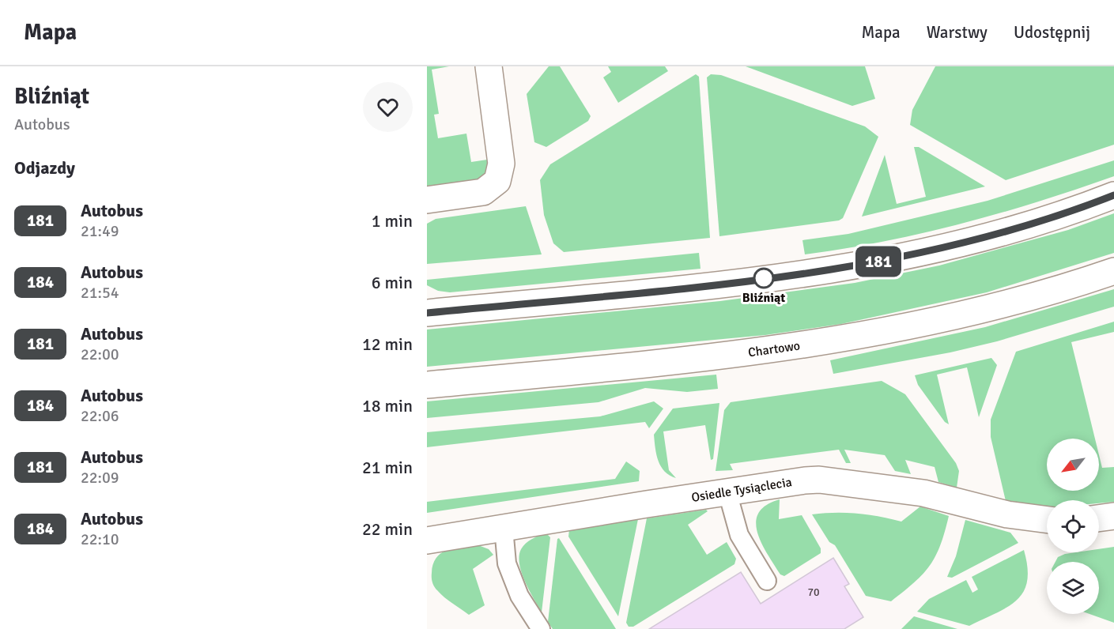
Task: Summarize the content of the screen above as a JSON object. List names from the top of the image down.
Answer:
{
  "streets": {
    "street": ["Chartowo", "Osiedle Tysiąclecia"]
  },
  "places": ["Bliźniąt"],
  "lines": ["bus line 181"],
  "house_numbers": ["70"],
  "north": "bottom left",
  "page": {
    "header": "Mapa",
    "nav": ["Mapa", "Warstwy", "Udostępnij"],
    "heading": [
      ["Bliźniąt", "Autobus"],
      "Odjazdy"
    ],
    "on_map": "181",
    "list": [
      {
        "mark": "181",
        "name": "Autobus",
        "note": "21:49",
        "value": "1 min"
      },
      {
        "mark": "184",
        "name": "Autobus",
        "note": "21:54",
        "value": "6 min"
      },
      {
        "mark": "181",
        "name": "Autobus",
        "note": "22:00",
        "value": "12 min"
      },
      {
        "mark": "184",
        "name": "Autobus",
        "note": "22:06",
        "value": "18 min"
      },
      {
        "mark": "181",
        "name": "Autobus",
        "note": "22:09",
        "value": "21 min"
      },
      {
        "mark": "184",
        "name": "Autobus",
        "note": "22:10",
        "value": "22 min"
      }
    ]
  }
}
